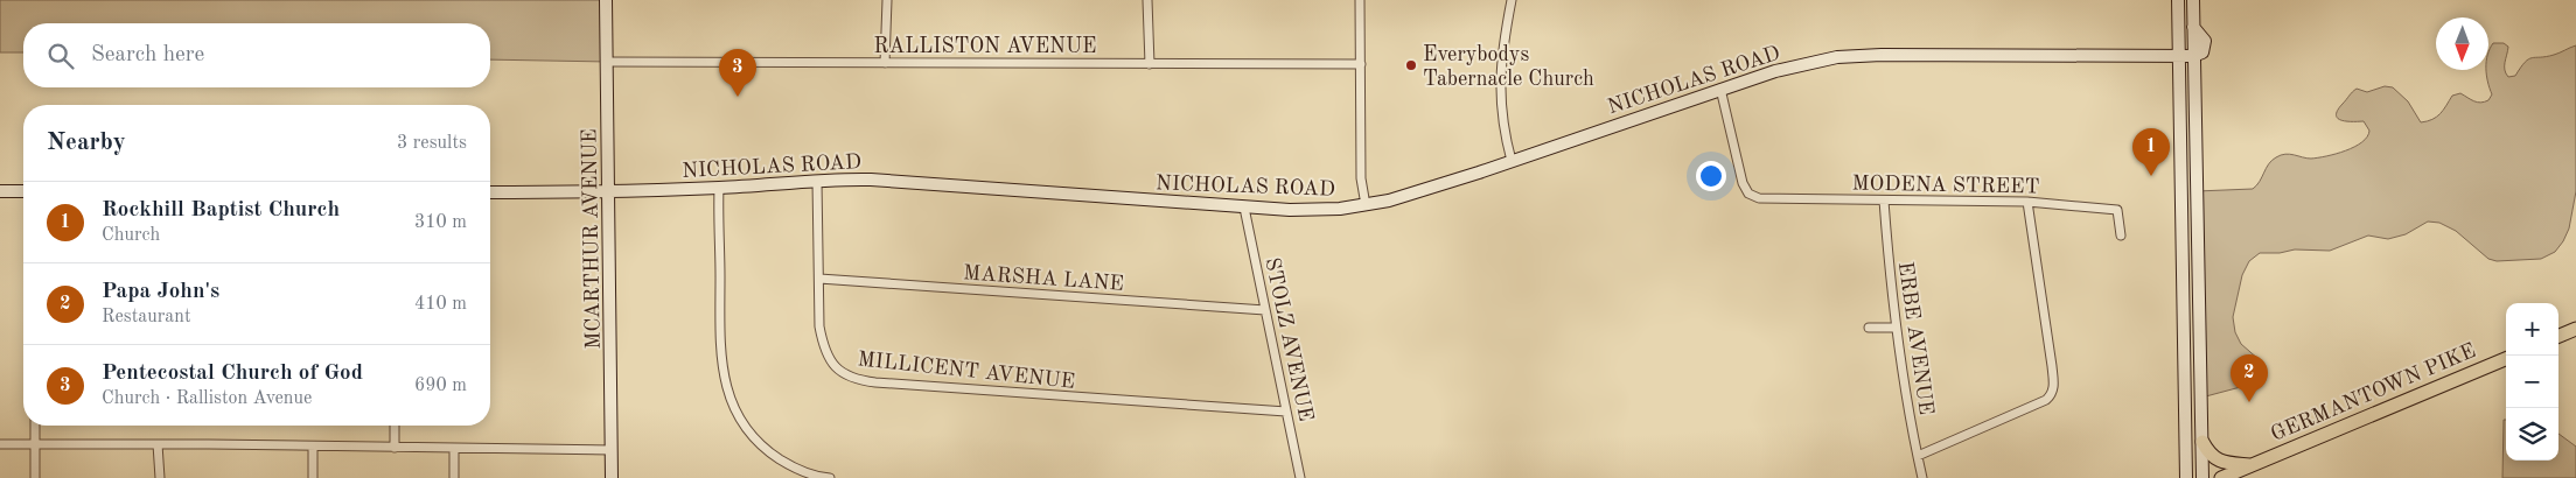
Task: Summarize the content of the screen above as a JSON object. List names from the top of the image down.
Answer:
{
  "streets": {
    "main road": ["GERMANTOWN PIKE"],
    "street": [
      "RALLISTON AVENUE",
      "NICHOLAS ROAD",
      "MODENA STREET",
      "MCARTHUR AVENUE",
      "MARSHA LANE",
      "ERBE AVENUE",
      "STOLZ AVENUE",
      "MILLICENT AVENUE"
    ]
  },
  "crossings": [
    ["RALLISTON AVENUE", "MCARTHUR AVENUE"],
    ["NICHOLAS ROAD", "MODENA STREET"],
    ["NICHOLAS ROAD", "MCARTHUR AVENUE"],
    ["NICHOLAS ROAD", "STOLZ AVENUE"],
    ["NICHOLAS ROAD", "MILLICENT AVENUE"],
    ["MODENA STREET", "ERBE AVENUE"],
    ["MARSHA LANE", "STOLZ AVENUE"],
    ["MARSHA LANE", "MILLICENT AVENUE"],
    ["STOLZ AVENUE", "MILLICENT AVENUE"]
  ],
  "places": ["Everybodys Tabernacle Church"],
  "north": "bottom",
  "page": {
    "search": "Search here",
    "pins": ["3", "1", "2"],
    "heading": ["Nearby", "3 results"],
    "list": [
      {
        "mark": "1",
        "name": "Rockhill Baptist Church",
        "note": "Church",
        "value": "310 m"
      },
      {
        "mark": "2",
        "name": "Papa John's",
        "note": "Restaurant",
        "value": "410 m"
      },
      {
        "mark": "3",
        "name": "Pentecostal Church of God",
        "note": "Church · Ralliston Avenue",
        "value": "690 m"
      }
    ],
    "map_buttons": ["+", "−"]
  }
}
